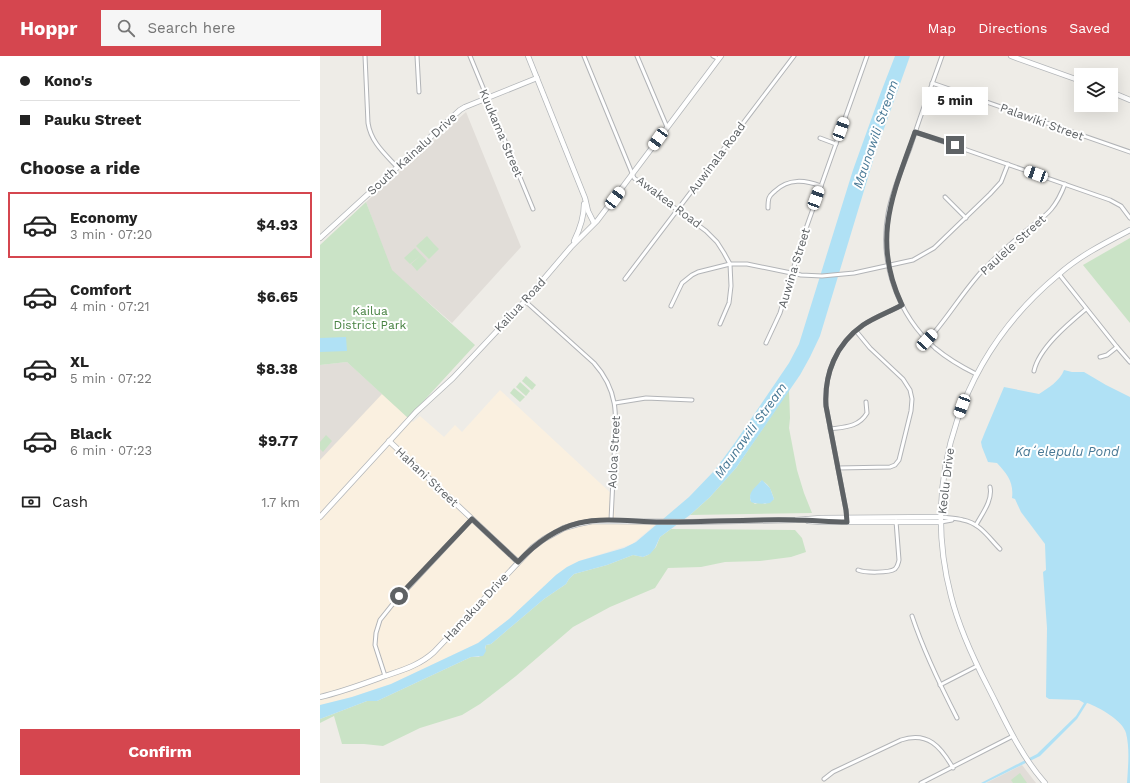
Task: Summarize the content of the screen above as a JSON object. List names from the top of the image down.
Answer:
{
  "streets": {
    "street": [
      "Palawiki Street",
      "Kuukama Street",
      "South Kainalu Drive",
      "Auwinala Road",
      "Awakea Road",
      "Paulele Street",
      "Auwina Street",
      "Kailua Road",
      "Aoloa Street",
      "Hahani Street",
      "Keolu Drive",
      "Hamakua Drive"
    ]
  },
  "crossings": [
    ["Kuukama Street", "South Kainalu Drive"],
    ["Auwinala Road", "Awakea Road"],
    ["Awakea Road", "Kailua Road"],
    ["Kailua Road", "Aoloa Street"],
    ["Kailua Road", "Hahani Street"],
    ["Aoloa Street", "Hamakua Drive"],
    ["Hahani Street", "Hamakua Drive"],
    ["Keolu Drive", "Hamakua Drive"]
  ],
  "water": ["Maunawili Stream", "Kaʻelepulu Pond"],
  "parks": ["Kailua District Park"],
  "page": {
    "header": "Hoppr",
    "search": "Search here",
    "nav": ["Map", "Directions", "Saved"],
    "banner": ["Kono's", "Pauku Street"],
    "bubble": "5 min",
    "heading": "Choose a ride",
    "list": [
      {
        "name": "Economy",
        "note": "3 min · 07:20",
        "value": "$4.93"
      },
      {
        "name": "Comfort",
        "note": "4 min · 07:21",
        "value": "$6.65"
      },
      {
        "name": "XL",
        "note": "5 min · 07:22",
        "value": "$8.38"
      },
      {
        "name": "Black",
        "note": "6 min · 07:23",
        "value": "$9.77"
      }
    ],
    "pay": ["Cash", "1.7 km"],
    "buttons": "Confirm"
  }
}
